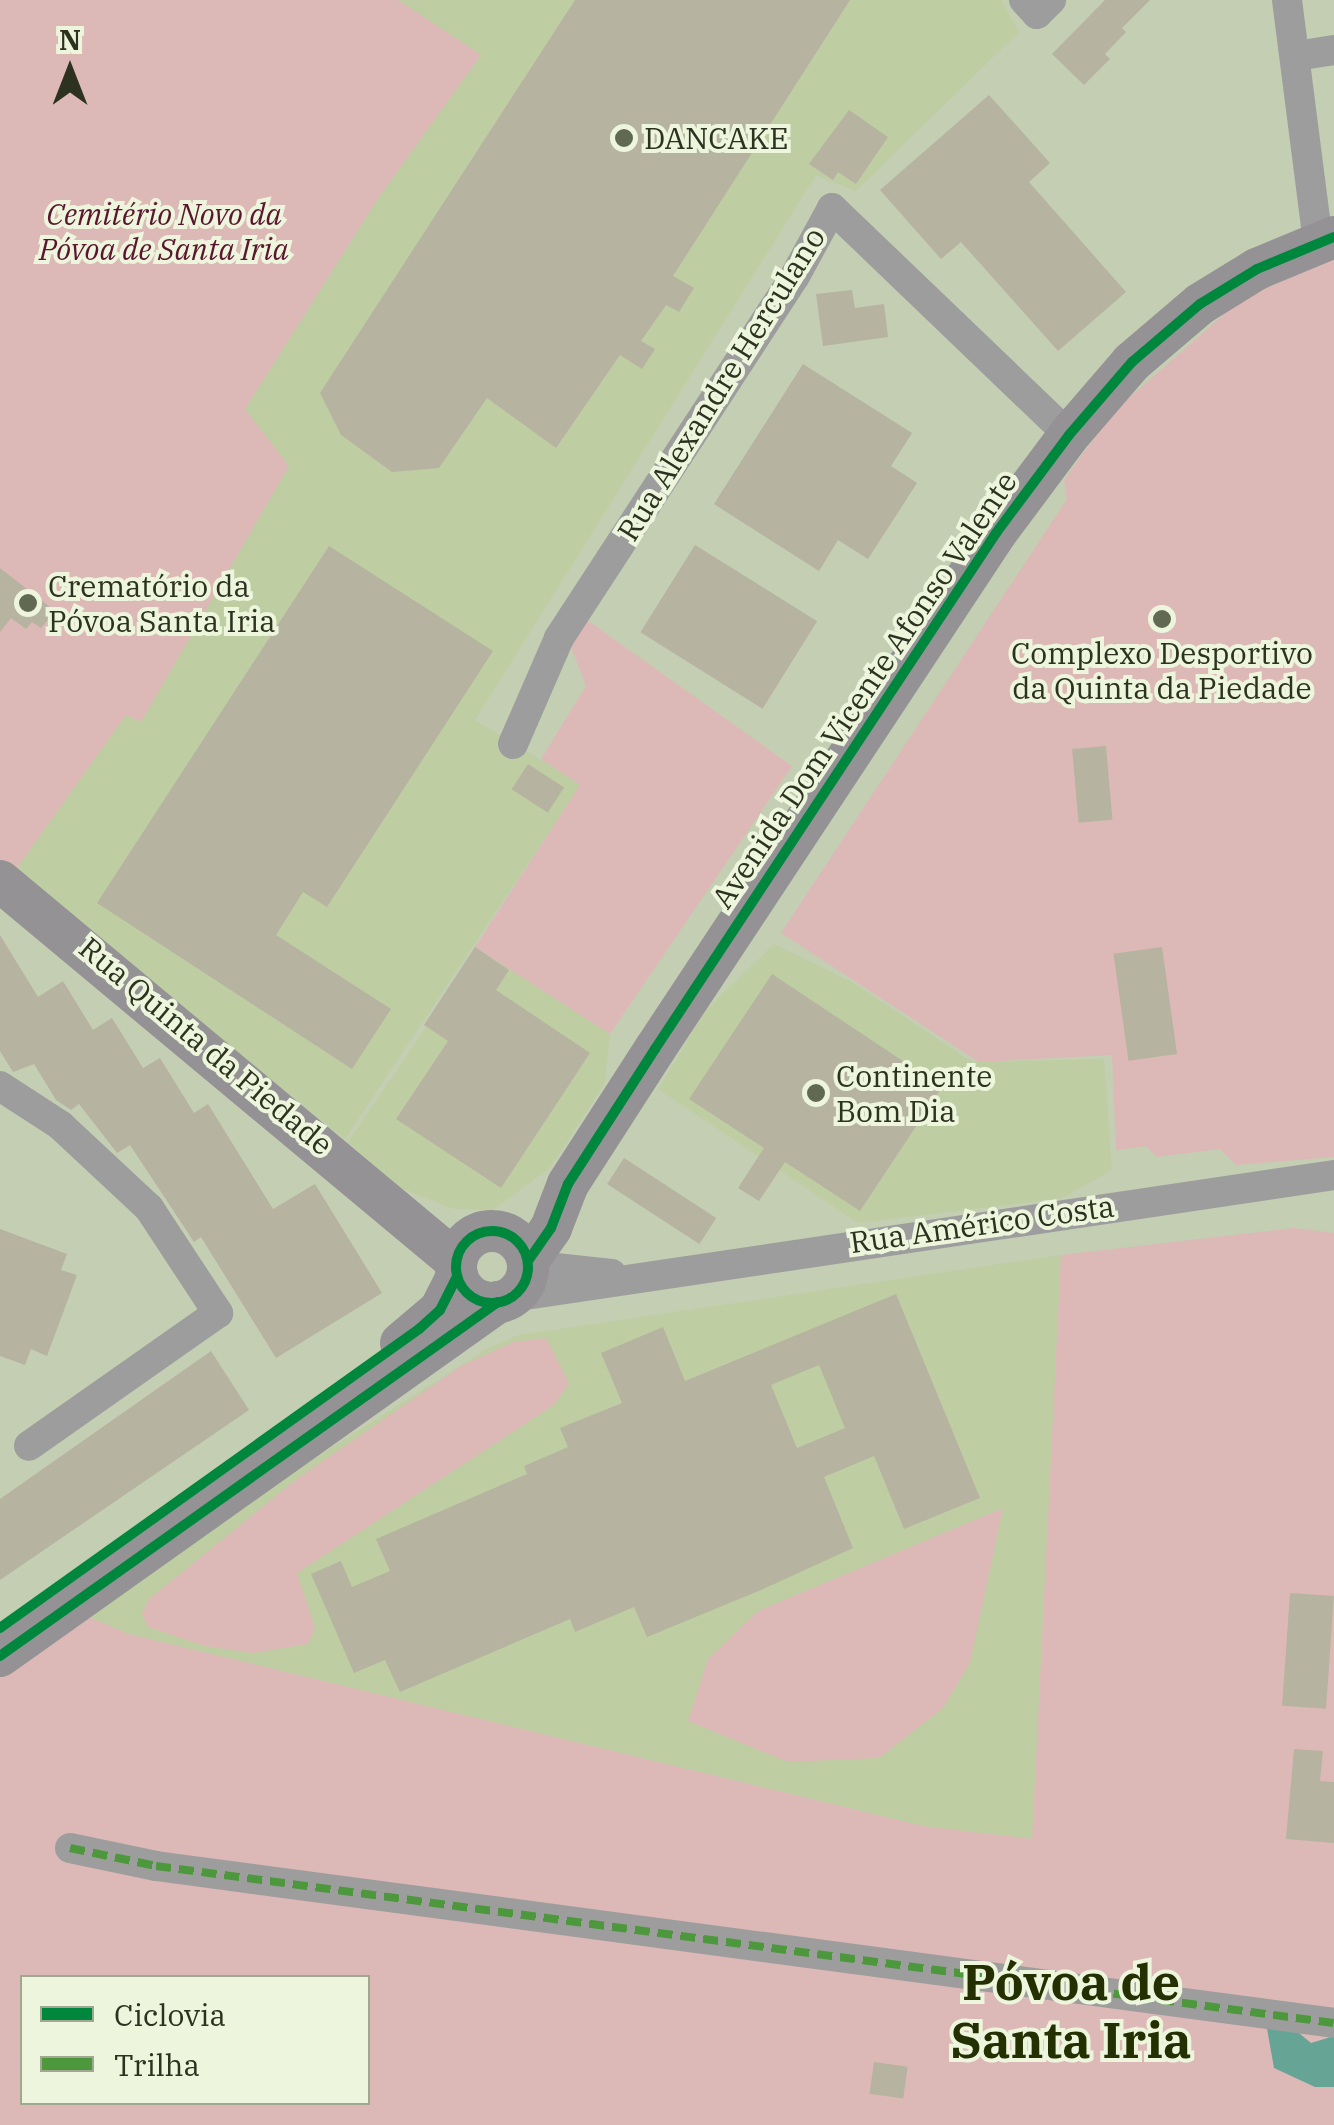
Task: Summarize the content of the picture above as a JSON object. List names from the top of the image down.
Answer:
{
  "streets": {
    "street": [
      "Rua Alexandre Herculano",
      "Avenida Dom Vicente Afonso Valente",
      "Rua Quinta da Piedade",
      "Rua Américo Costa"
    ]
  },
  "crossings": [
    ["Rua Alexandre Herculano", "Avenida Dom Vicente Afonso Valente"],
    ["Avenida Dom Vicente Afonso Valente", "Rua Quinta da Piedade"],
    ["Avenida Dom Vicente Afonso Valente", "Rua Américo Costa"]
  ],
  "districts": ["Póvoa de Santa Iria"],
  "parks": ["Cemitério Novo da Póvoa de Santa Iria"],
  "places": [
    "DANCAKE",
    "Crematório da Póvoa Santa Iria",
    "Complexo Desportivo da Quinta da Piedade",
    "Continente Bom Dia"
  ],
  "legend": ["Ciclovia", "Trilha"],
  "north": "top"
}
